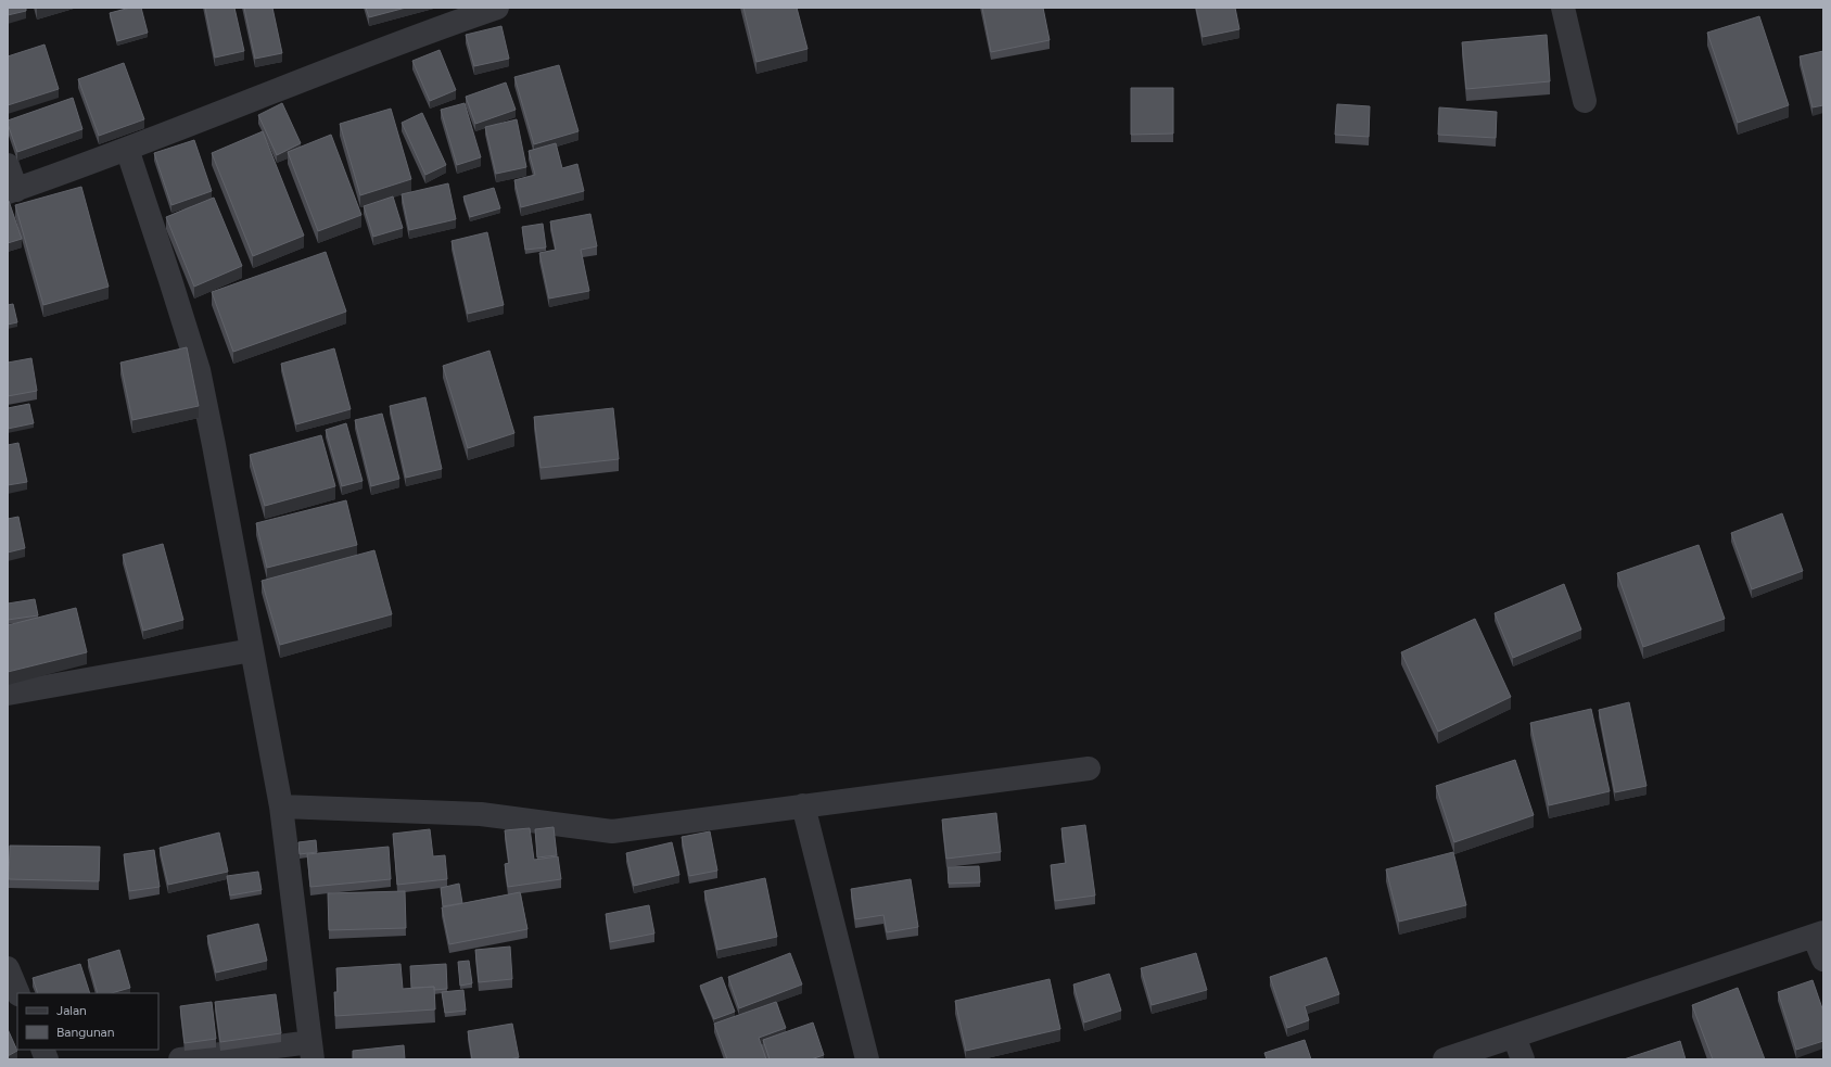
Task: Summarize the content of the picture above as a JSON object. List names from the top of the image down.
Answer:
{
  "legend": ["Jalan", "Bangunan"]
}
